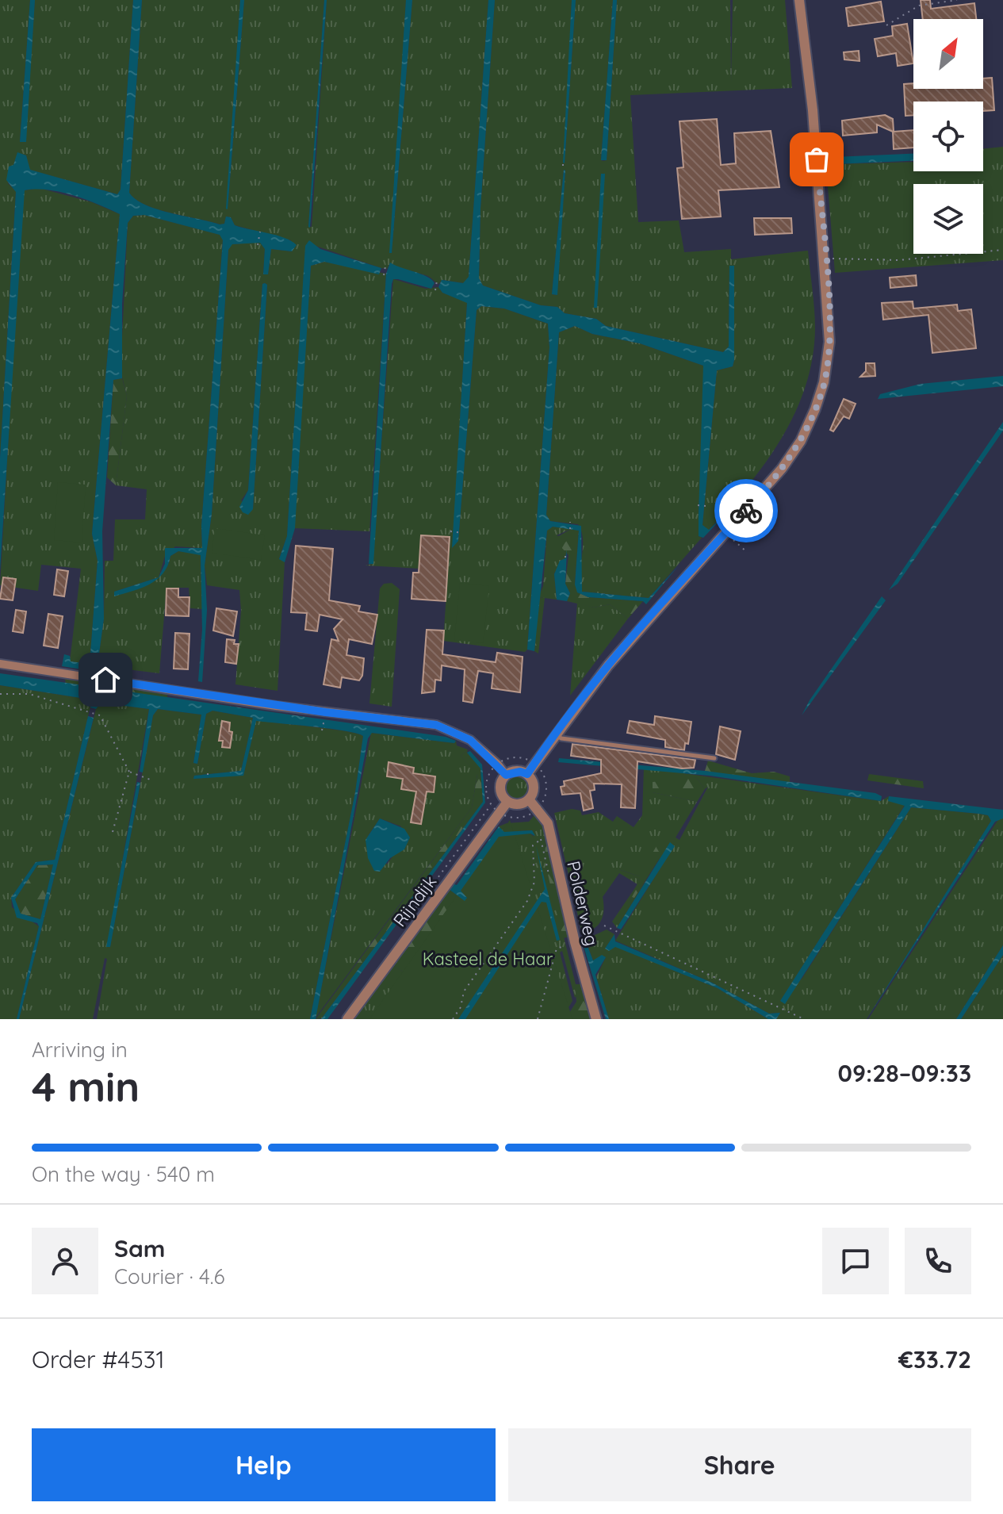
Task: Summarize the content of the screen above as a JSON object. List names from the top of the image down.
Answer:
{
  "streets": {
    "street": ["Rijndijk", "Polderweg"]
  },
  "crossings": [
    ["Rijndijk", "Polderweg"]
  ],
  "parks": ["Kasteel de Haar"],
  "north": "top right",
  "page": {
    "heading": ["4 min", "Arriving in", "09:28–09:33"],
    "panel": [
      "Sam",
      "Courier · 4.6",
      "Order #4531",
      "€33.72"
    ],
    "bar": "On the way · 540 m",
    "buttons": ["Help", "Share"]
  }
}
